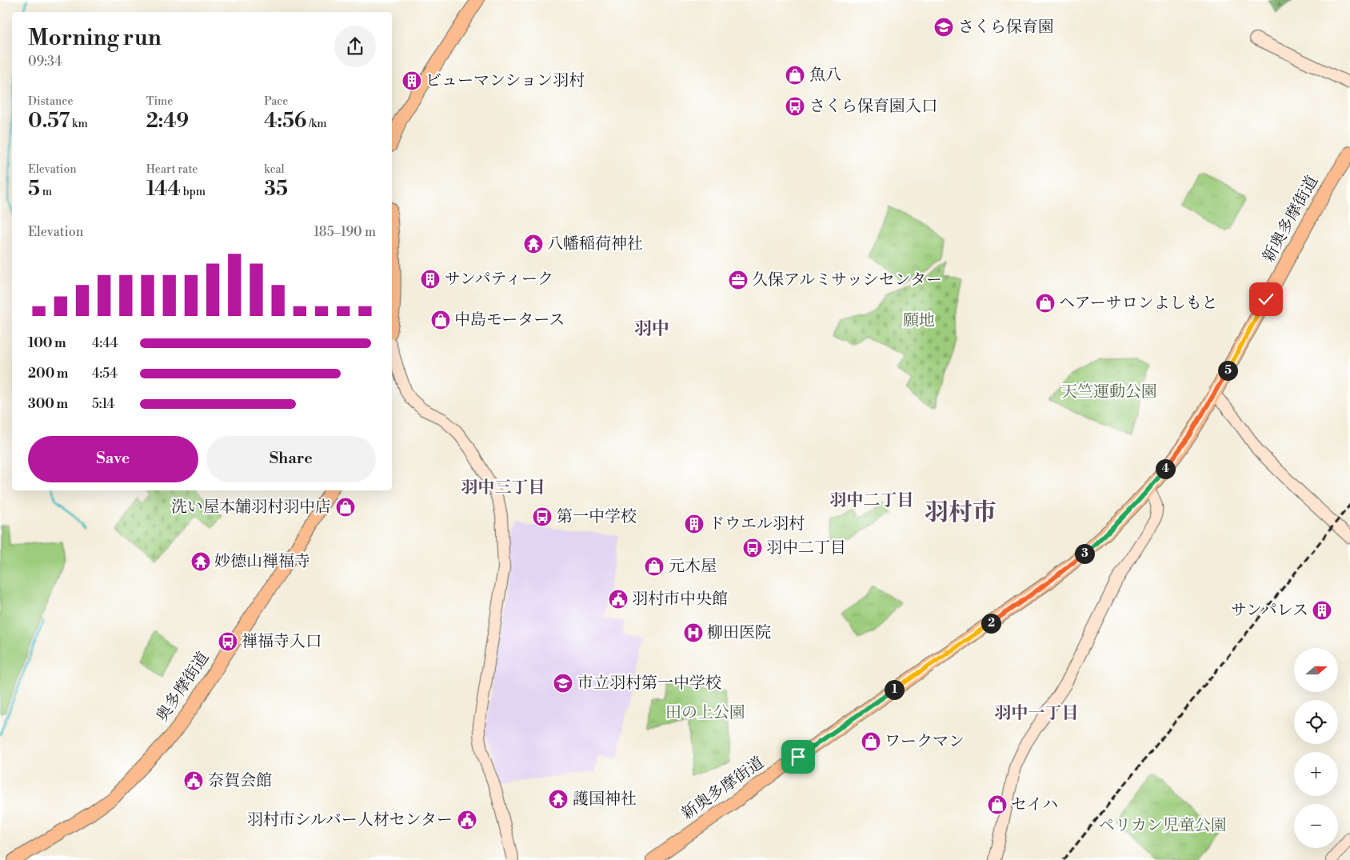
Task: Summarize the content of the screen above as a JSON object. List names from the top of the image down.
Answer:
{
  "streets": {
    "main road": ["新奥多摩街道", "奥多摩街道"]
  },
  "districts": [
    "羽中",
    "羽中三丁目",
    "羽中二丁目",
    "羽村市",
    "羽中一丁目"
  ],
  "parks": [
    "願地",
    "天竺運動公園",
    "田の上公園",
    "ペリカン児童公園"
  ],
  "places": {
    "school or university": ["さくら保育園", "市立羽村第一中学校"],
    "shop": [
      "魚八",
      "ヘアーサロンよしもと",
      "中島モータース",
      "洗い屋本舗羽村羽中店",
      "元木屋",
      "ワークマン",
      "セイハ"
    ],
    "building": [
      "ビューマンション羽村",
      "サンパティーク",
      "ドウエル羽村",
      "サンパレス"
    ],
    "bus stop": [
      "さくら保育園入口",
      "第一中学校",
      "羽中二丁目",
      "禅福寺入口"
    ],
    "temple": ["八幡稲荷神社", "妙德山禅福寺", "護国神社"],
    "office": ["久保アルミサッシセンター"],
    "public building": ["羽村市中央館", "奈賀会館", "羽村市シルバー人材センター"],
    "hospital": ["柳田医院"]
  },
  "north": "right",
  "page": {
    "heading": ["Morning run", "09:34"],
    "stats": [
      ["Distance", "0.57 km"],
      ["Time", "2:49"],
      ["Pace", "4:56 /km"],
      ["Elevation", "5 m"],
      ["Heart rate", "144 bpm"],
      ["kcal", "35"]
    ],
    "chart": ["Elevation", "185–190 m"],
    "list": [
      {
        "name": "100 m",
        "note": "4:44"
      },
      {
        "name": "200 m",
        "note": "4:54"
      },
      {
        "name": "300 m",
        "note": "5:14"
      }
    ],
    "pins": [
      "5",
      "4",
      "3",
      "2",
      "1"
    ],
    "buttons": ["Save", "Share"],
    "map_buttons": ["+", "−"]
  }
}
